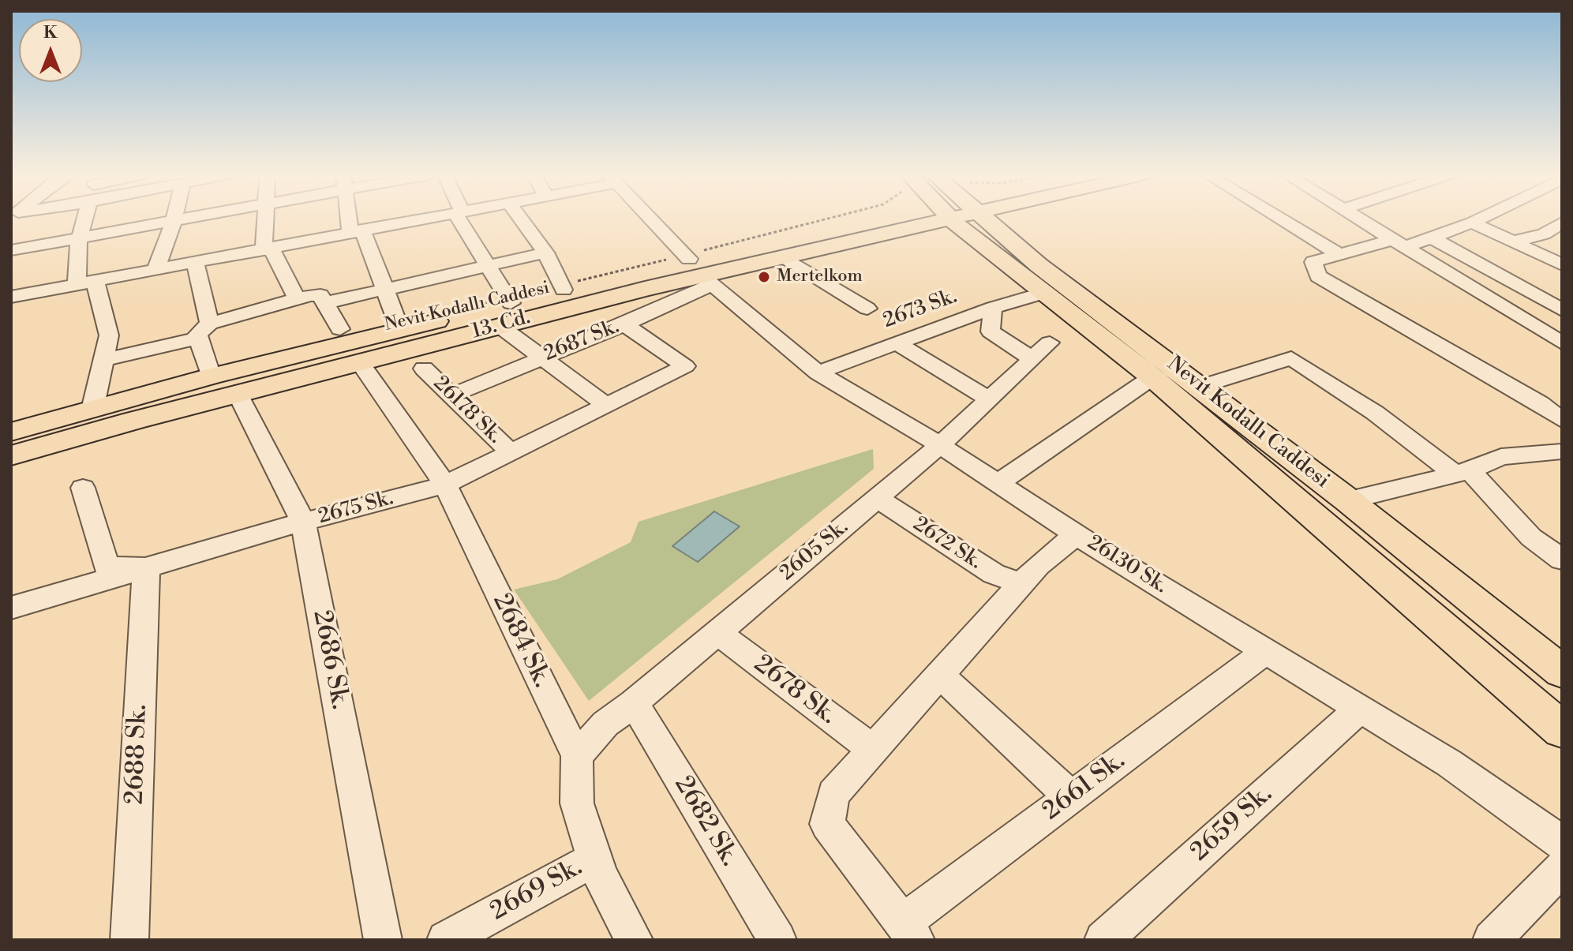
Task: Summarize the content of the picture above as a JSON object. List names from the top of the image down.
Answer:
{
  "streets": {
    "main road": ["Nevit Kodallı Caddesi", "13. Cd."],
    "street": [
      "2673 Sk.",
      "2687 Sk.",
      "26178 Sk.",
      "2675 Sk.",
      "2672 Sk.",
      "2605 Sk.",
      "26130 Sk.",
      "2684 Sk.",
      "2686 Sk.",
      "2678 Sk.",
      "2688 Sk.",
      "2661 Sk.",
      "2682 Sk.",
      "2659 Sk.",
      "2669 Sk."
    ]
  },
  "crossings": [
    ["Nevit Kodallı Caddesi", "13. Cd."],
    ["Nevit Kodallı Caddesi", "2687 Sk."],
    ["Nevit Kodallı Caddesi", "26130 Sk."],
    ["2673 Sk.", "2605 Sk."],
    ["2673 Sk.", "26130 Sk."],
    ["13. Cd.", "2687 Sk."],
    ["13. Cd.", "26130 Sk."],
    ["13. Cd.", "2684 Sk."],
    ["13. Cd.", "2686 Sk."],
    ["2687 Sk.", "26178 Sk."],
    ["2687 Sk.", "2675 Sk."],
    ["2687 Sk.", "26130 Sk."],
    ["26178 Sk.", "2675 Sk."],
    ["2675 Sk.", "2684 Sk."],
    ["2675 Sk.", "2686 Sk."],
    ["2675 Sk.", "2688 Sk."],
    ["2672 Sk.", "2605 Sk."],
    ["2605 Sk.", "26130 Sk."],
    ["2605 Sk.", "2684 Sk."],
    ["2605 Sk.", "2678 Sk."],
    ["2605 Sk.", "2682 Sk."],
    ["26130 Sk.", "2661 Sk."],
    ["26130 Sk.", "2659 Sk."],
    ["2684 Sk.", "2669 Sk."]
  ],
  "places": ["Mertelkom"],
  "north": "top"
}
